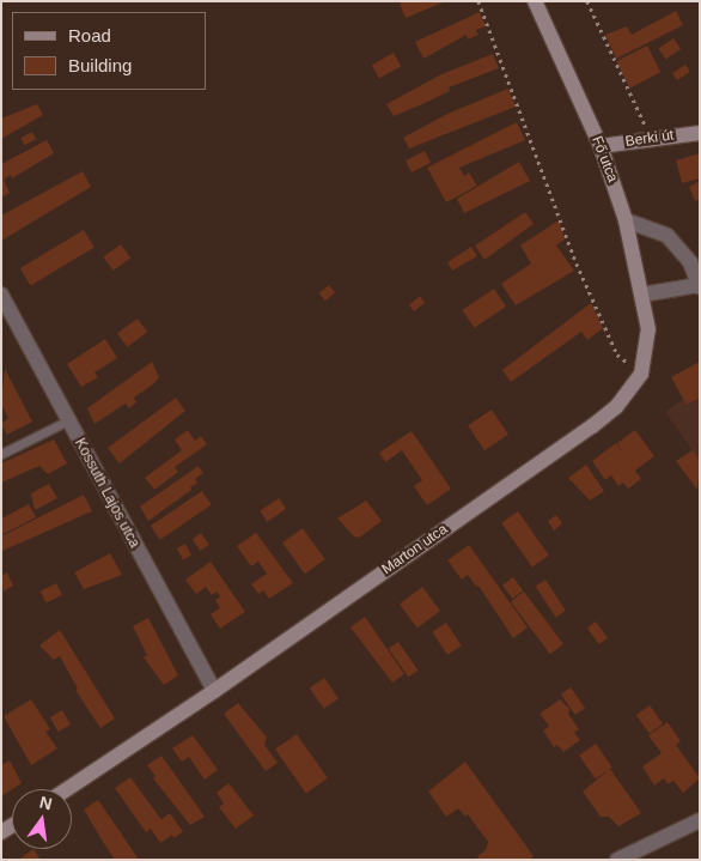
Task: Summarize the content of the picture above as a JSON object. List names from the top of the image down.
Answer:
{
  "streets": {
    "street": [
      "Berki út",
      "Fő utca",
      "Kossuth Lajos utca",
      "Marton utca"
    ]
  },
  "crossings": [
    ["Berki út", "Fő utca"],
    ["Fő utca", "Marton utca"],
    ["Kossuth Lajos utca", "Marton utca"]
  ],
  "legend": ["Road", "Building"],
  "north": "top"
}
